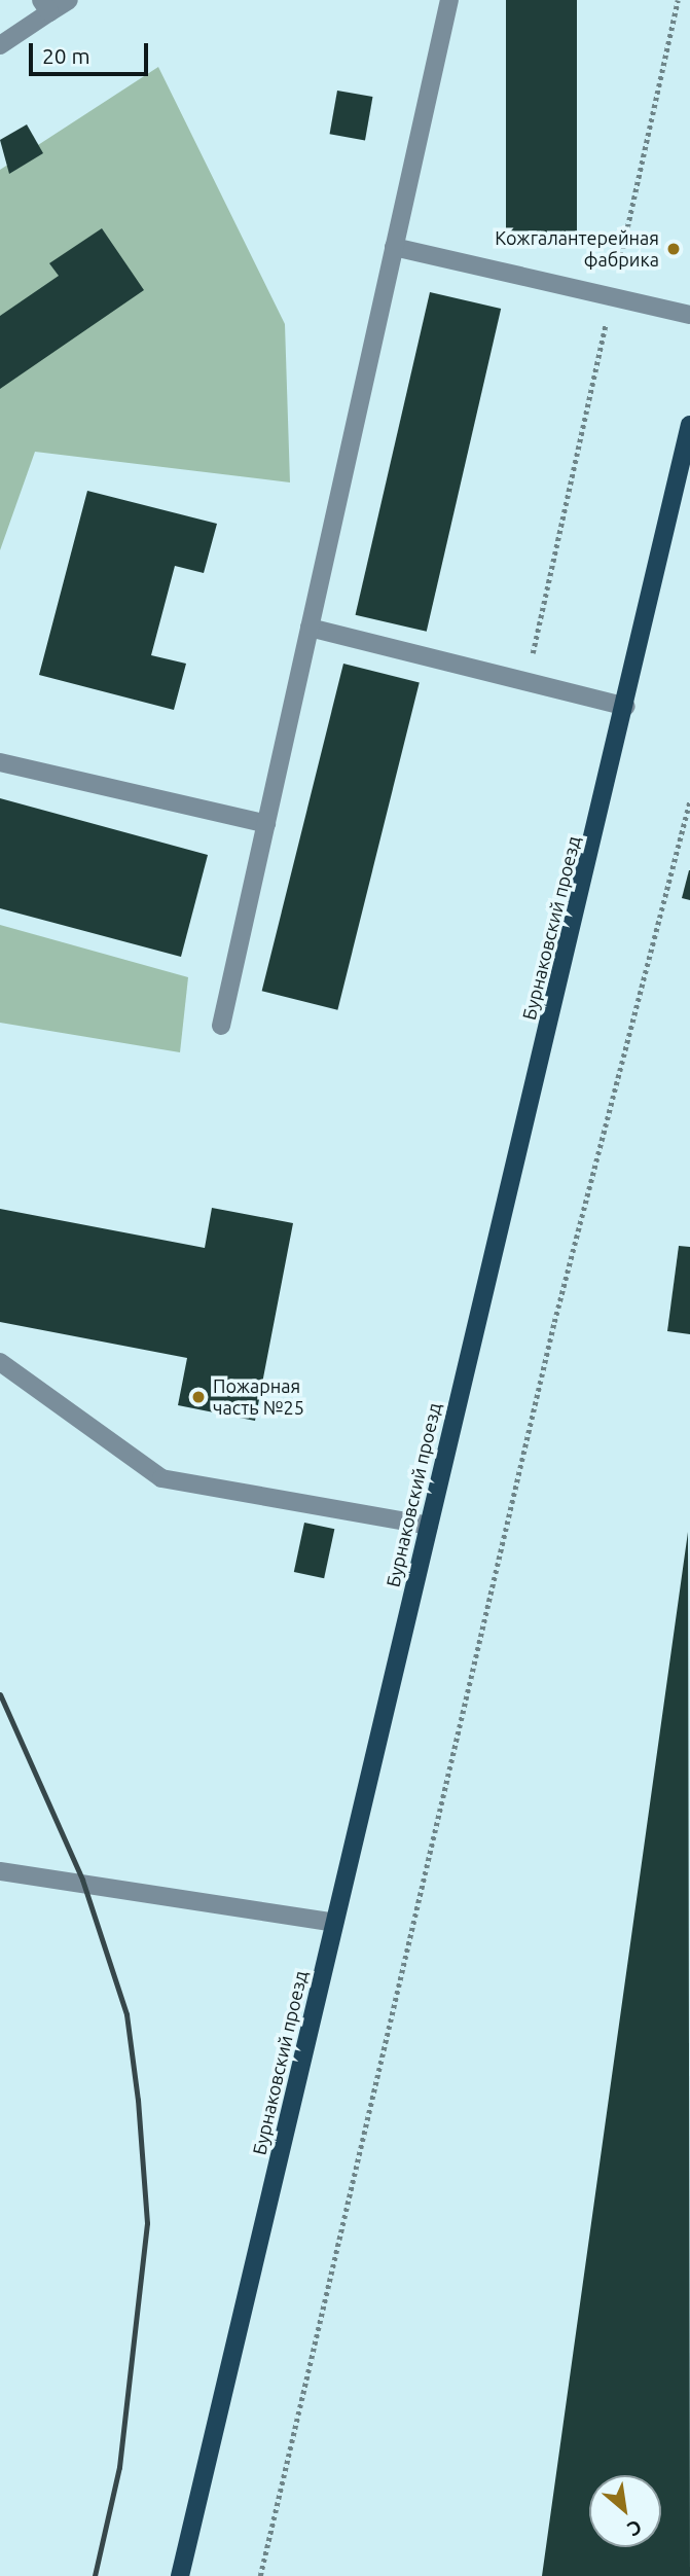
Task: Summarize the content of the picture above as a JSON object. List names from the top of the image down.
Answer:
{
  "streets": {
    "main road": ["Бурнаковский проезд"]
  },
  "places": ["Кожгалантерейная фабрика", "Пожарная часть №25"],
  "scale_bar": "20 m",
  "north": "bottom right"
}
